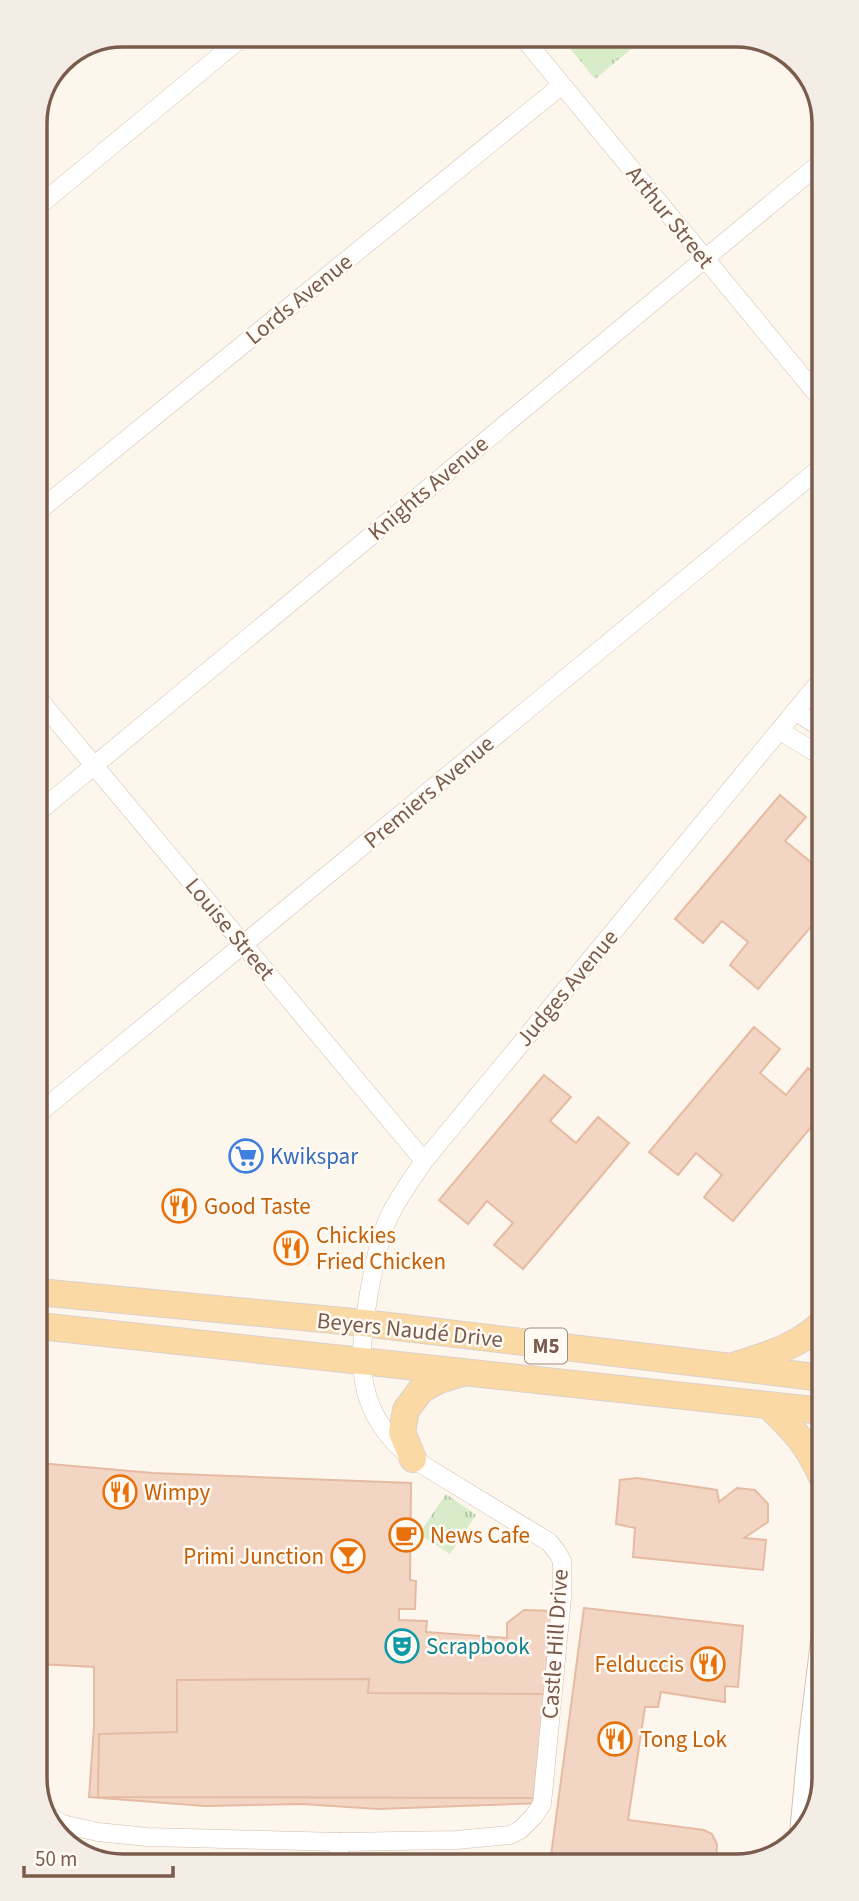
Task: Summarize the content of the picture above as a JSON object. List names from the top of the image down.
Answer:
{
  "streets": {
    "main road": ["Beyers Naudé Drive", "M5"],
    "street": [
      "Arthur Street",
      "Lords Avenue",
      "Knights Avenue",
      "Premiers Avenue",
      "Louise Street",
      "Judges Avenue",
      "Castle Hill Drive"
    ]
  },
  "crossings": [
    ["Arthur Street", "Lords Avenue"],
    ["Arthur Street", "Knights Avenue"],
    ["Knights Avenue", "Louise Street"],
    ["Premiers Avenue", "Louise Street"],
    ["Louise Street", "Judges Avenue"],
    ["Judges Avenue", "Beyers Naudé Drive"],
    ["Judges Avenue", "Castle Hill Drive"],
    ["Beyers Naudé Drive", "Castle Hill Drive"]
  ],
  "places": {
    "supermarket": ["Kwikspar"],
    "restaurant": [
      "Good Taste",
      "Chickies Fried Chicken",
      "Wimpy",
      "Felduccis",
      "Tong Lok"
    ],
    "cafe": ["News Cafe"],
    "bar": ["Primi Junction"],
    "theatre": ["Scrapbook"]
  },
  "scale_bar": "50 m"
}
